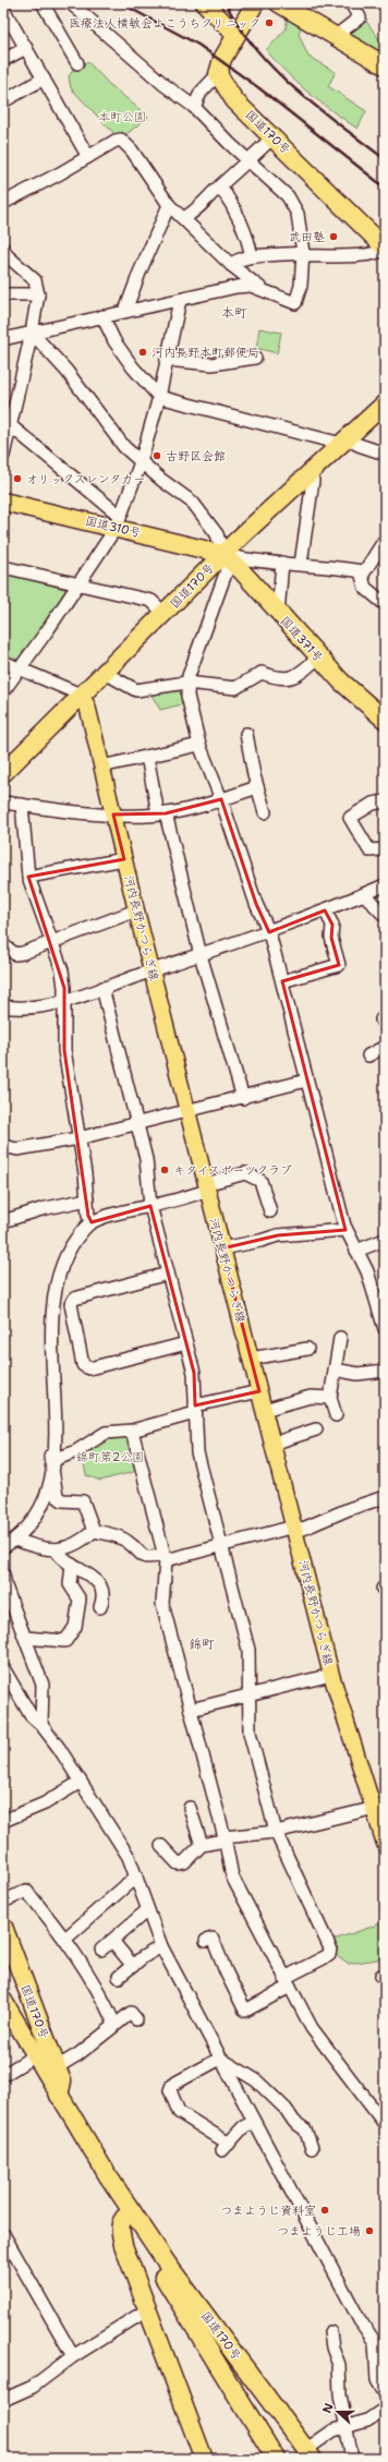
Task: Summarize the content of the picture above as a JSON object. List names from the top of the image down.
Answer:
{
  "streets": {
    "highway": ["国道170号", "国道310号", "国道371号"],
    "main road": ["河内長野かつらぎ線"]
  },
  "crossings": [
    ["国道170号", "国道310号"],
    ["国道170号", "国道371号"],
    ["国道170号", "河内長野かつらぎ線"],
    ["国道310号", "国道371号"]
  ],
  "districts": ["本町", "錦町"],
  "parks": ["本町公園", "錦町第2公園"],
  "places": [
    "医療法人横敏会よこうちクリニック",
    "武田塾",
    "河内長野本町郵便局",
    "古野区会館",
    "オリックスレンタカー",
    "キタイスポーツクラブ",
    "つまようじ資料室",
    "つまようじ工場"
  ],
  "north": "left"
}
